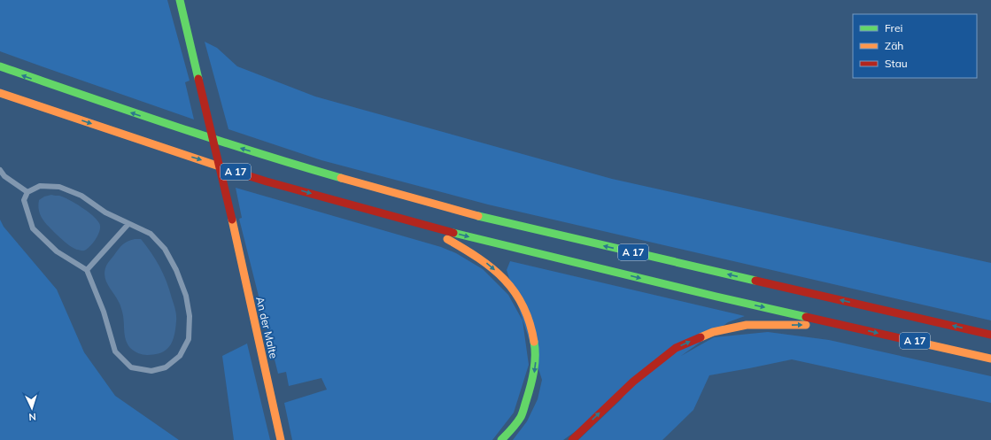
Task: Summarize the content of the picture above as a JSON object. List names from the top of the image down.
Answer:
{
  "streets": {
    "main road": ["A 17", "An der Malte"]
  },
  "legend": ["Frei", "Zäh", "Stau"],
  "north": "bottom"
}
